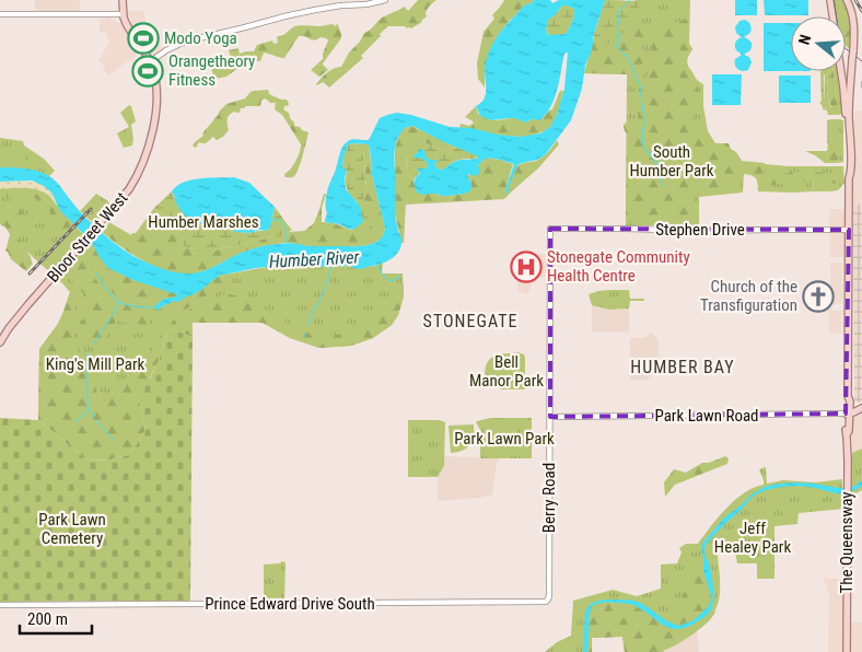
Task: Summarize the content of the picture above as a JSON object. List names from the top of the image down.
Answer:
{
  "streets": {
    "main road": ["Bloor Street West", "Park Lawn Road", "The Queensway"],
    "street": ["Stephen Drive", "Berry Road", "Prince Edward Drive South"]
  },
  "crossings": [
    ["Stephen Drive", "Berry Road"],
    ["Stephen Drive", "The Queensway"],
    ["Park Lawn Road", "Berry Road"],
    ["Park Lawn Road", "The Queensway"],
    ["Berry Road", "Prince Edward Drive South"]
  ],
  "districts": ["STONEGATE", "HUMBER BAY"],
  "water": ["Humber River"],
  "parks": [
    "South Humber Park",
    "Humber Marshes",
    "Bell Manor Park",
    "King's Mill Park",
    "Park Lawn Park",
    "Park Lawn Cemetery",
    "Jeff Healey Park"
  ],
  "places": {
    "sports": ["Modo Yoga", "Orangetheory Fitness"],
    "hospital": ["Stonegate Community Health Centre"],
    "church": ["Church of the Transfiguration"]
  },
  "scale_bar": "200 m",
  "north": "left"
}
